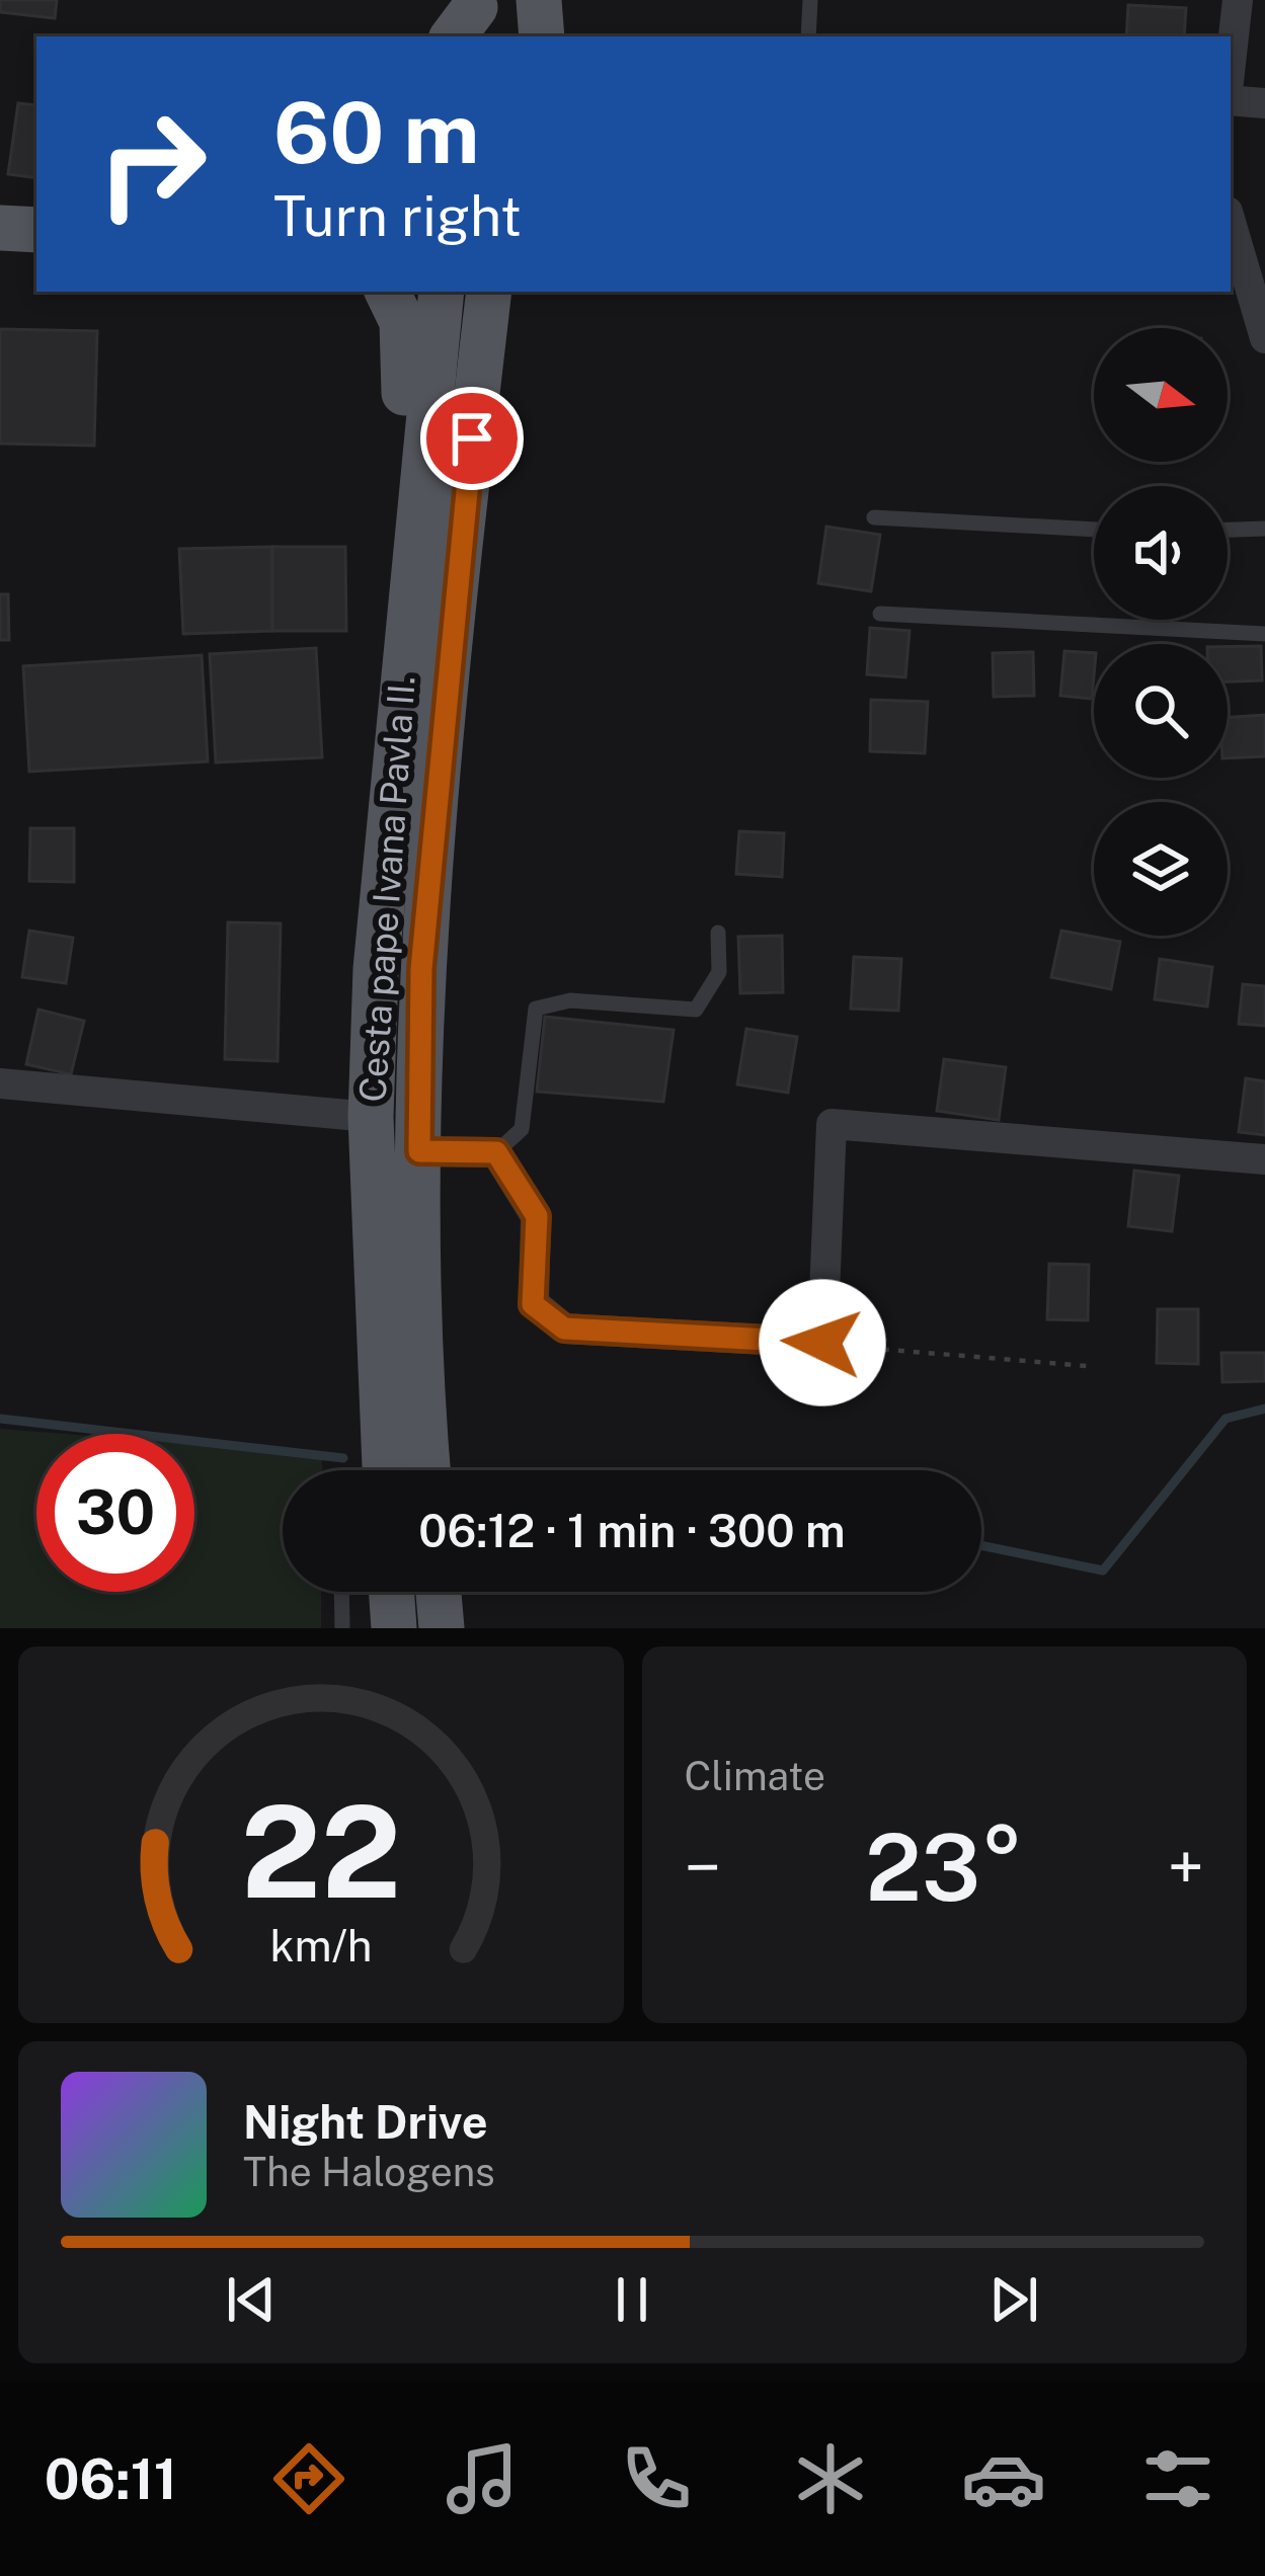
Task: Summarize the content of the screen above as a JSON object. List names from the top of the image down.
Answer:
{
  "streets": {
    "main road": ["Cesta pape Ivana Pavla II."]
  },
  "north": "right",
  "page": {
    "turn": ["60 m", "Turn right"],
    "limit": "30",
    "trip": "06:12 · 1 min · 300 m",
    "tile": "Climate",
    "heat": ["−", "23°", "+"],
    "song": ["Night Drive", "The Halogens"],
    "tabs": "06:11",
    "gauge": ["22", "km/h"]
  }
}
